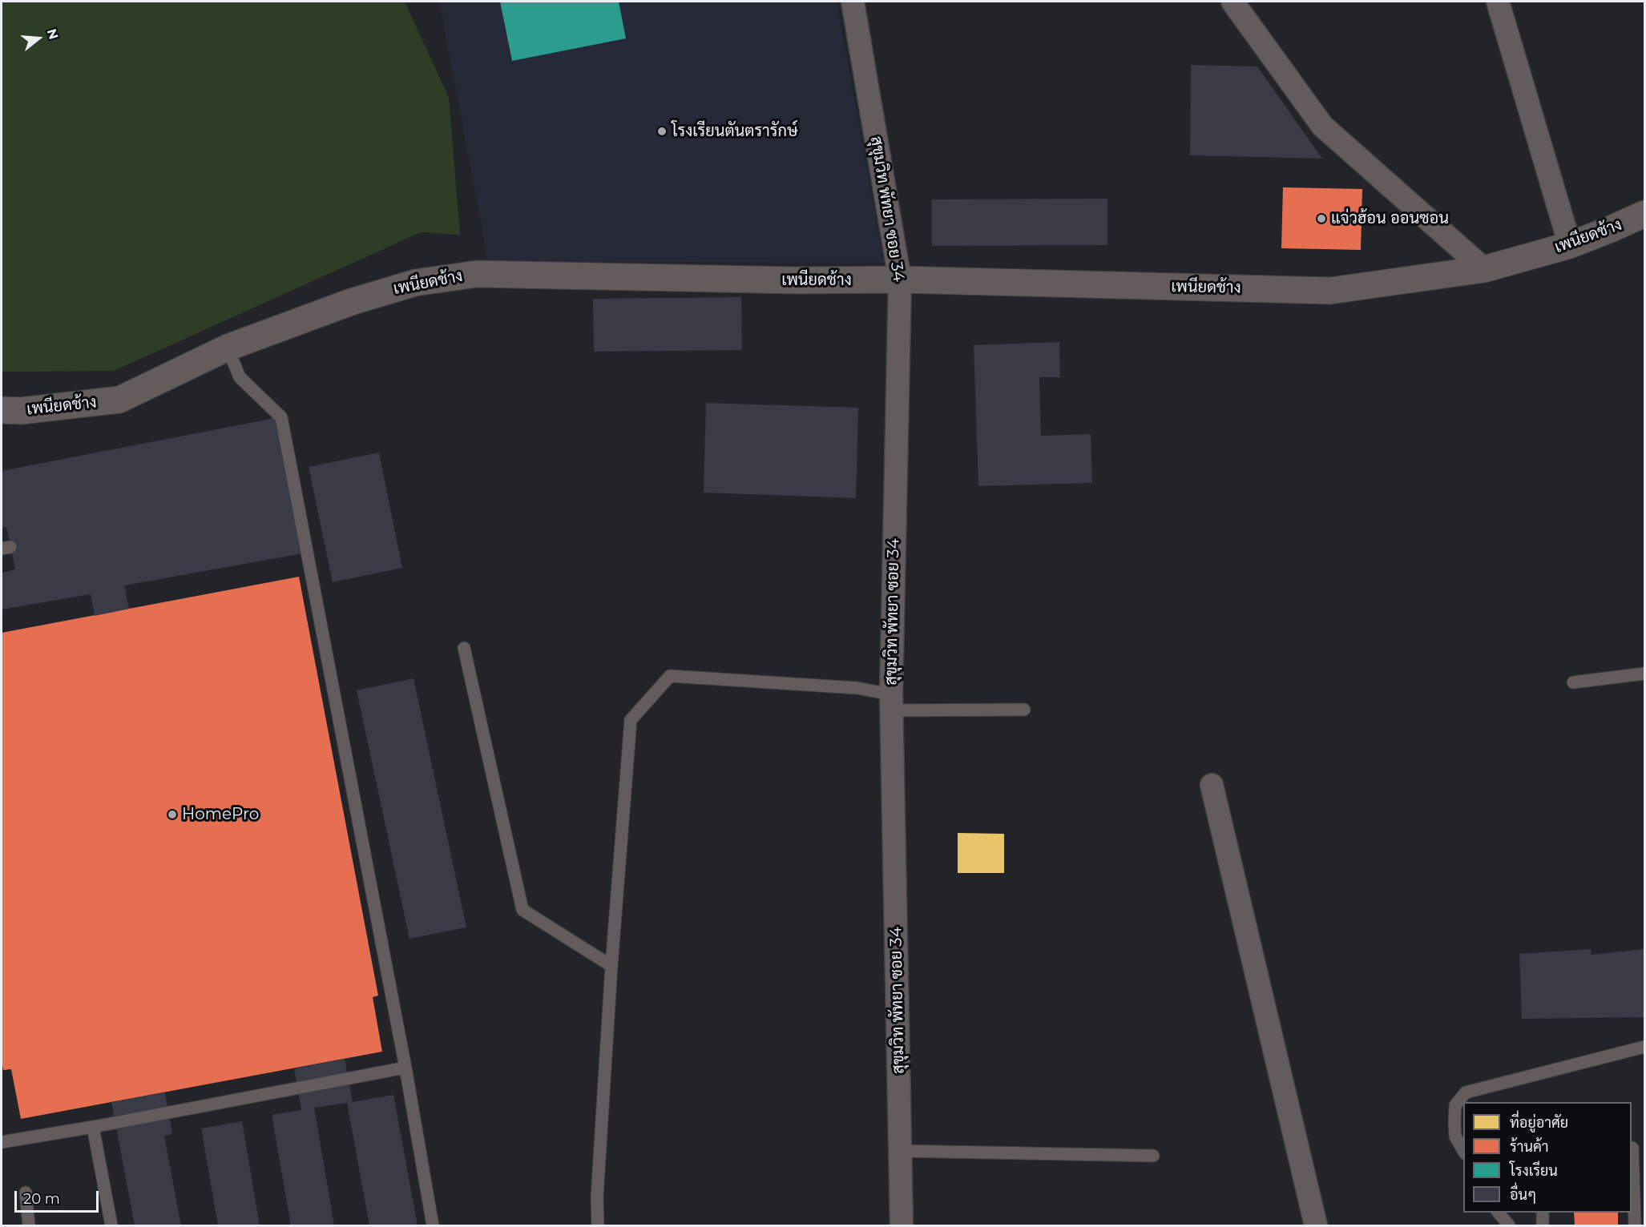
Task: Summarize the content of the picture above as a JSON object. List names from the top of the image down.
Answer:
{
  "streets": {
    "street": ["สุขุมวิท พัทยา ซอย 34", "เพนียดช้าง"]
  },
  "crossings": [
    ["สุขุมวิท พัทยา ซอย 34", "เพนียดช้าง"]
  ],
  "places": ["โรงเรียนตันตรารักษ์", "แจ่วฮ้อน ออนซอน", "HomePro"],
  "legend": [
    "ที่อยู่อาศัย",
    "ร้านค้า",
    "โรงเรียน",
    "อื่นๆ"
  ],
  "scale_bar": "20 m",
  "north": "right"
}
